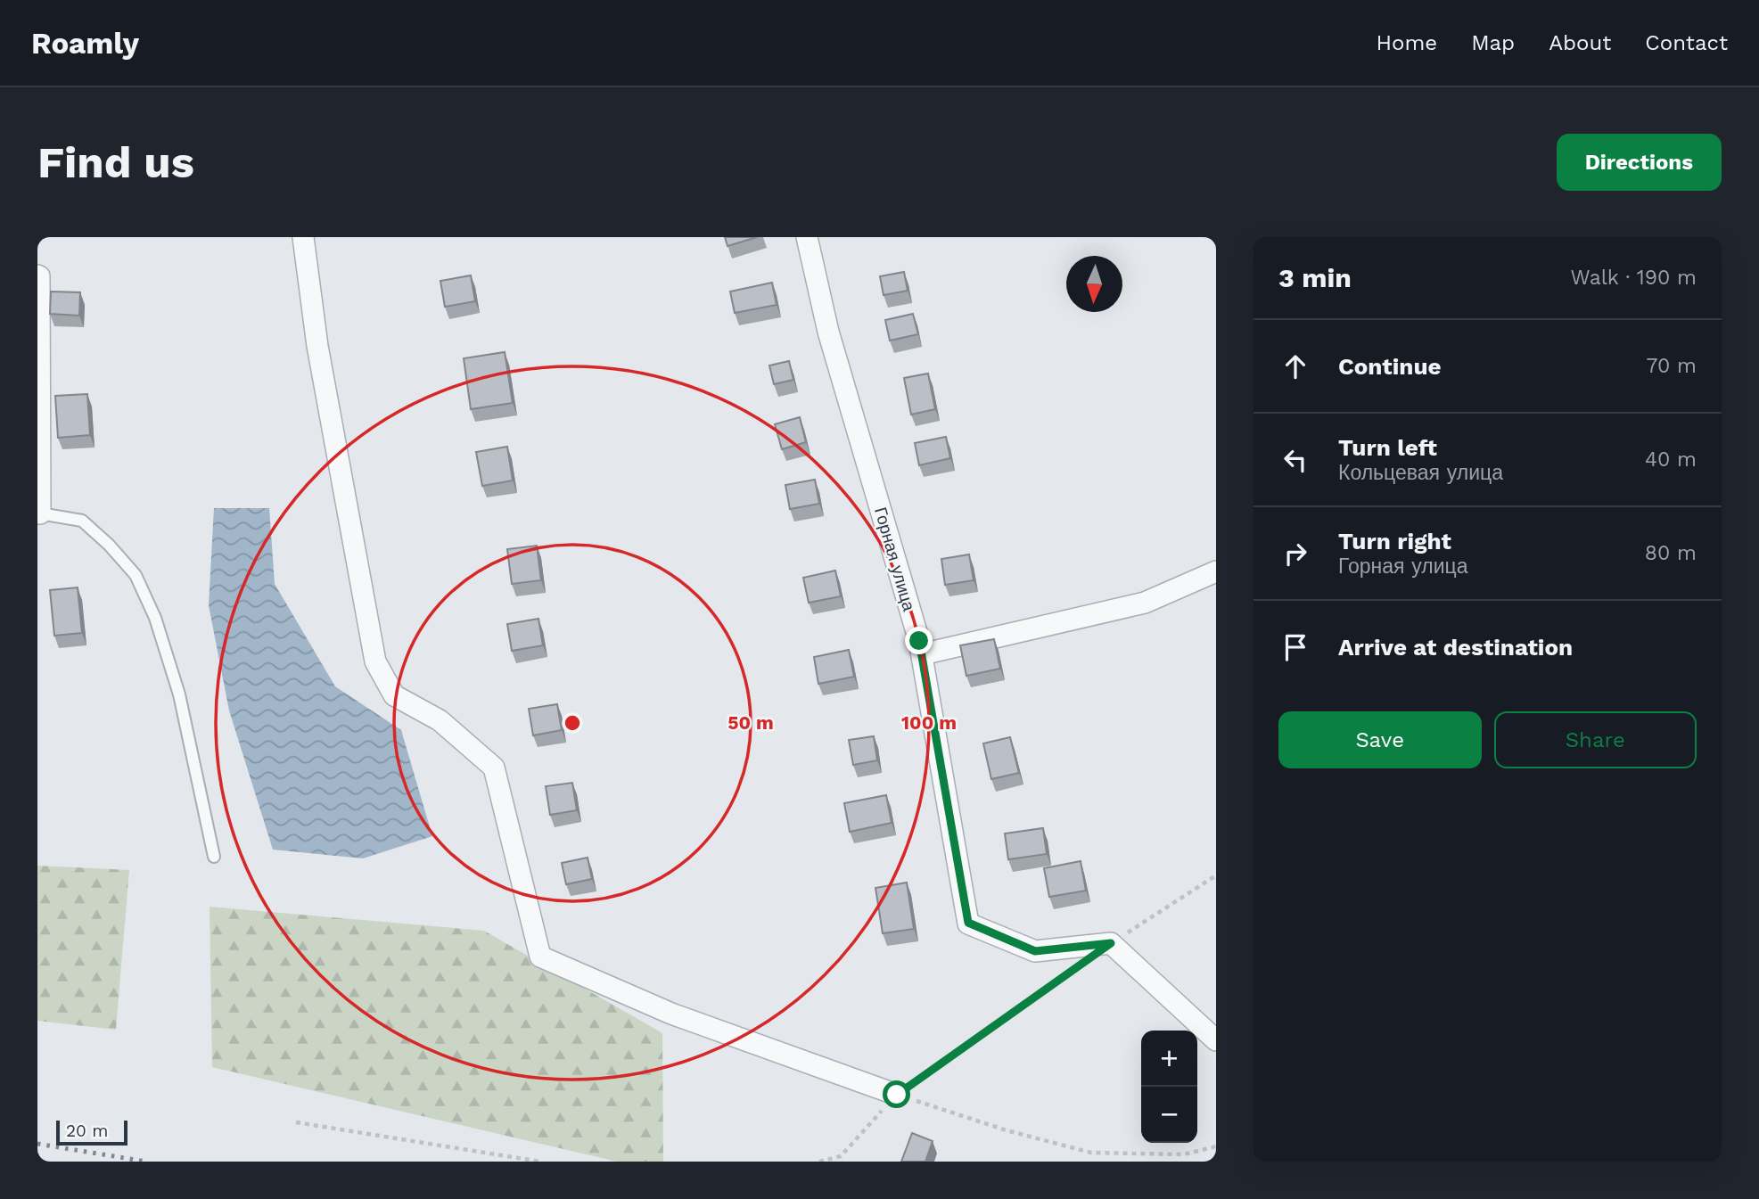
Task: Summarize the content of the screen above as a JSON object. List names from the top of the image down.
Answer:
{
  "streets": {
    "street": ["Горная улица"]
  },
  "scale_bar": "20 m",
  "north": "bottom",
  "page": {
    "header": "Roamly",
    "nav": [
      "Home",
      "Map",
      "About",
      "Contact"
    ],
    "buttons": [
      "Directions",
      ["Save", "Share"]
    ],
    "title": "Find us",
    "heading": ["3 min", "Walk · 190 m"],
    "list": [
      ["Continue", "70 m"],
      ["Turn left", "Кольцевая улица", "40 m"],
      ["Turn right", "Горная улица", "80 m"],
      "Arrive at destination"
    ],
    "map_buttons": ["+", "−"],
    "scale": "20 m"
  },
  "rings": ["50 m", "100 m"]
}
